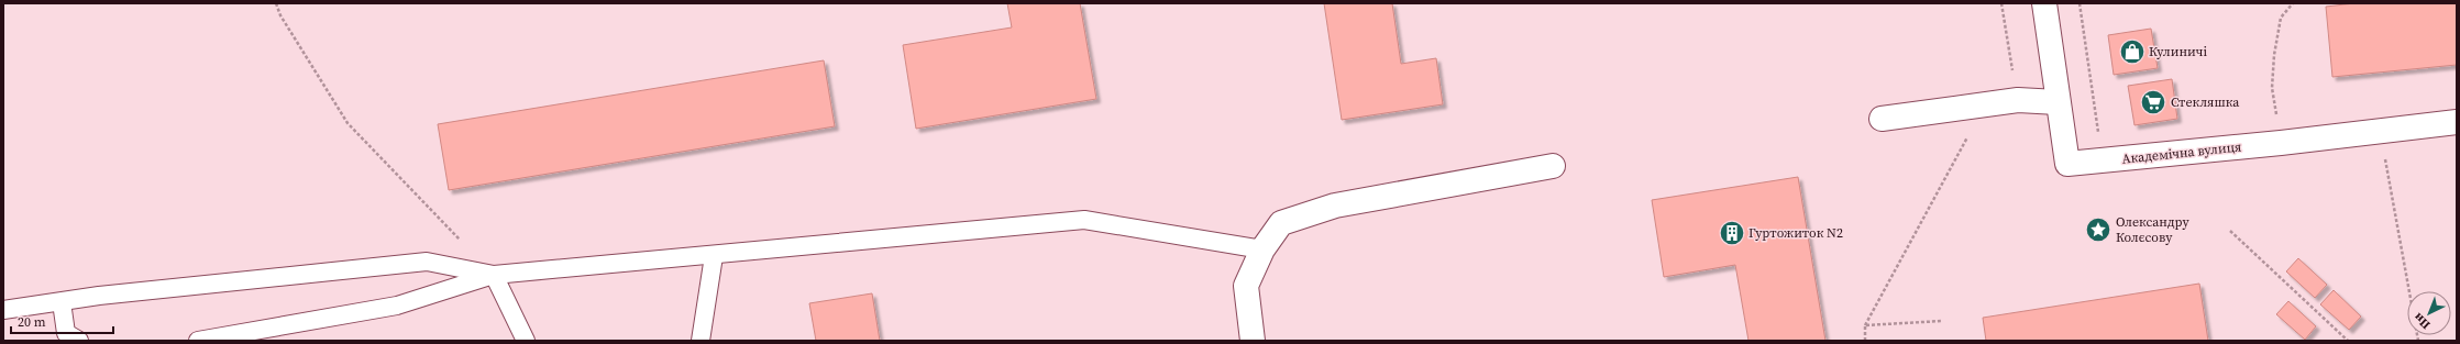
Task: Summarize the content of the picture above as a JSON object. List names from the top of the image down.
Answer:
{
  "streets": {
    "street": ["Академічна вулиця"]
  },
  "places": {
    "shop": ["Кулиничі"],
    "supermarket": ["Стекляшка"],
    "place": ["Олександру Колєсову"],
    "building": ["Гуртожиток N2"]
  },
  "scale_bar": "20 m",
  "north": "bottom left"
}
